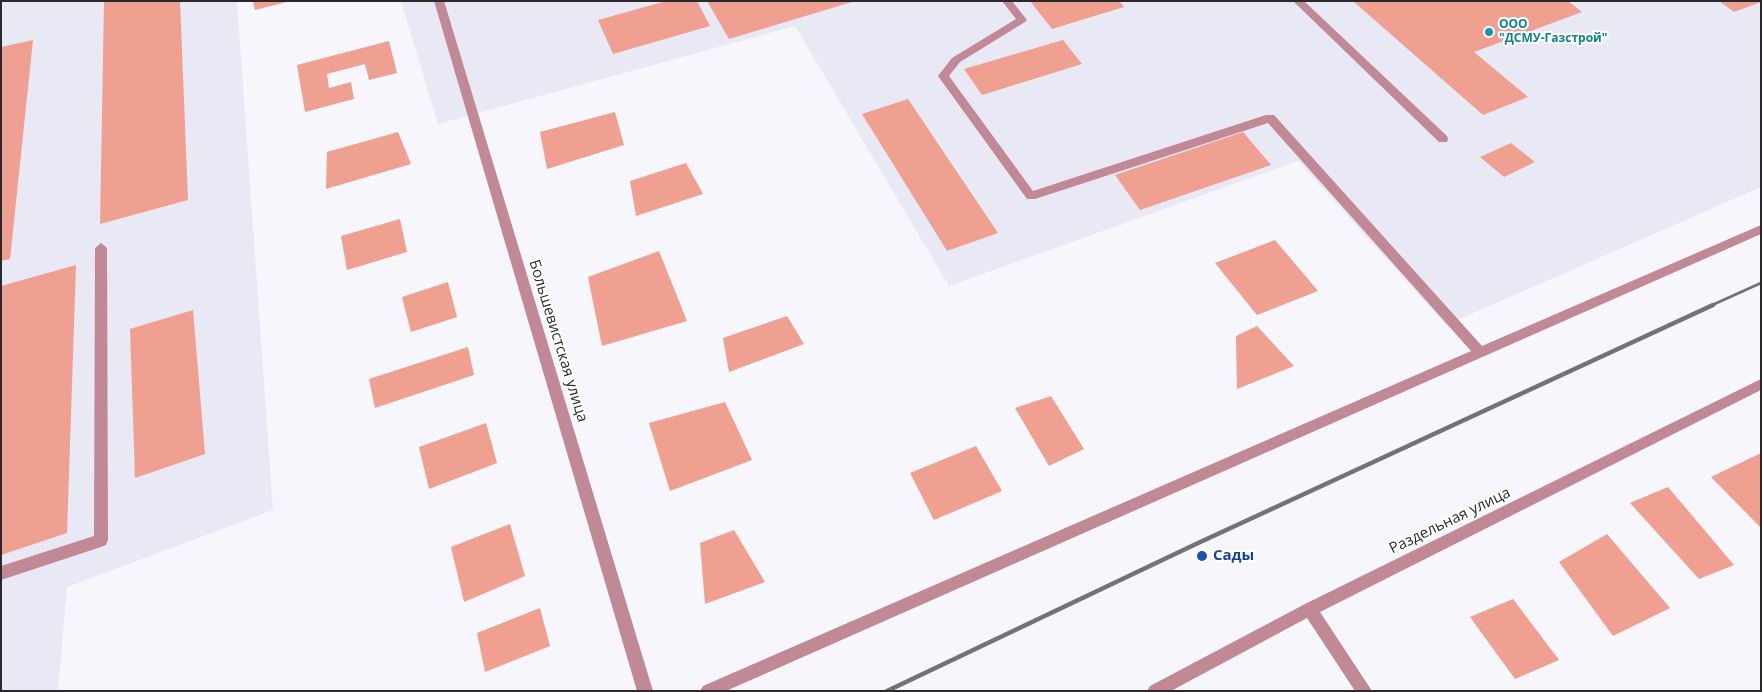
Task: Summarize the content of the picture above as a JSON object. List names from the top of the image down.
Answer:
{
  "streets": {
    "street": ["Большевистская улица", "Раздельная улица"]
  },
  "places": ["ООО \"ДСМУ-Газстрой\"", "Сады"]
}
